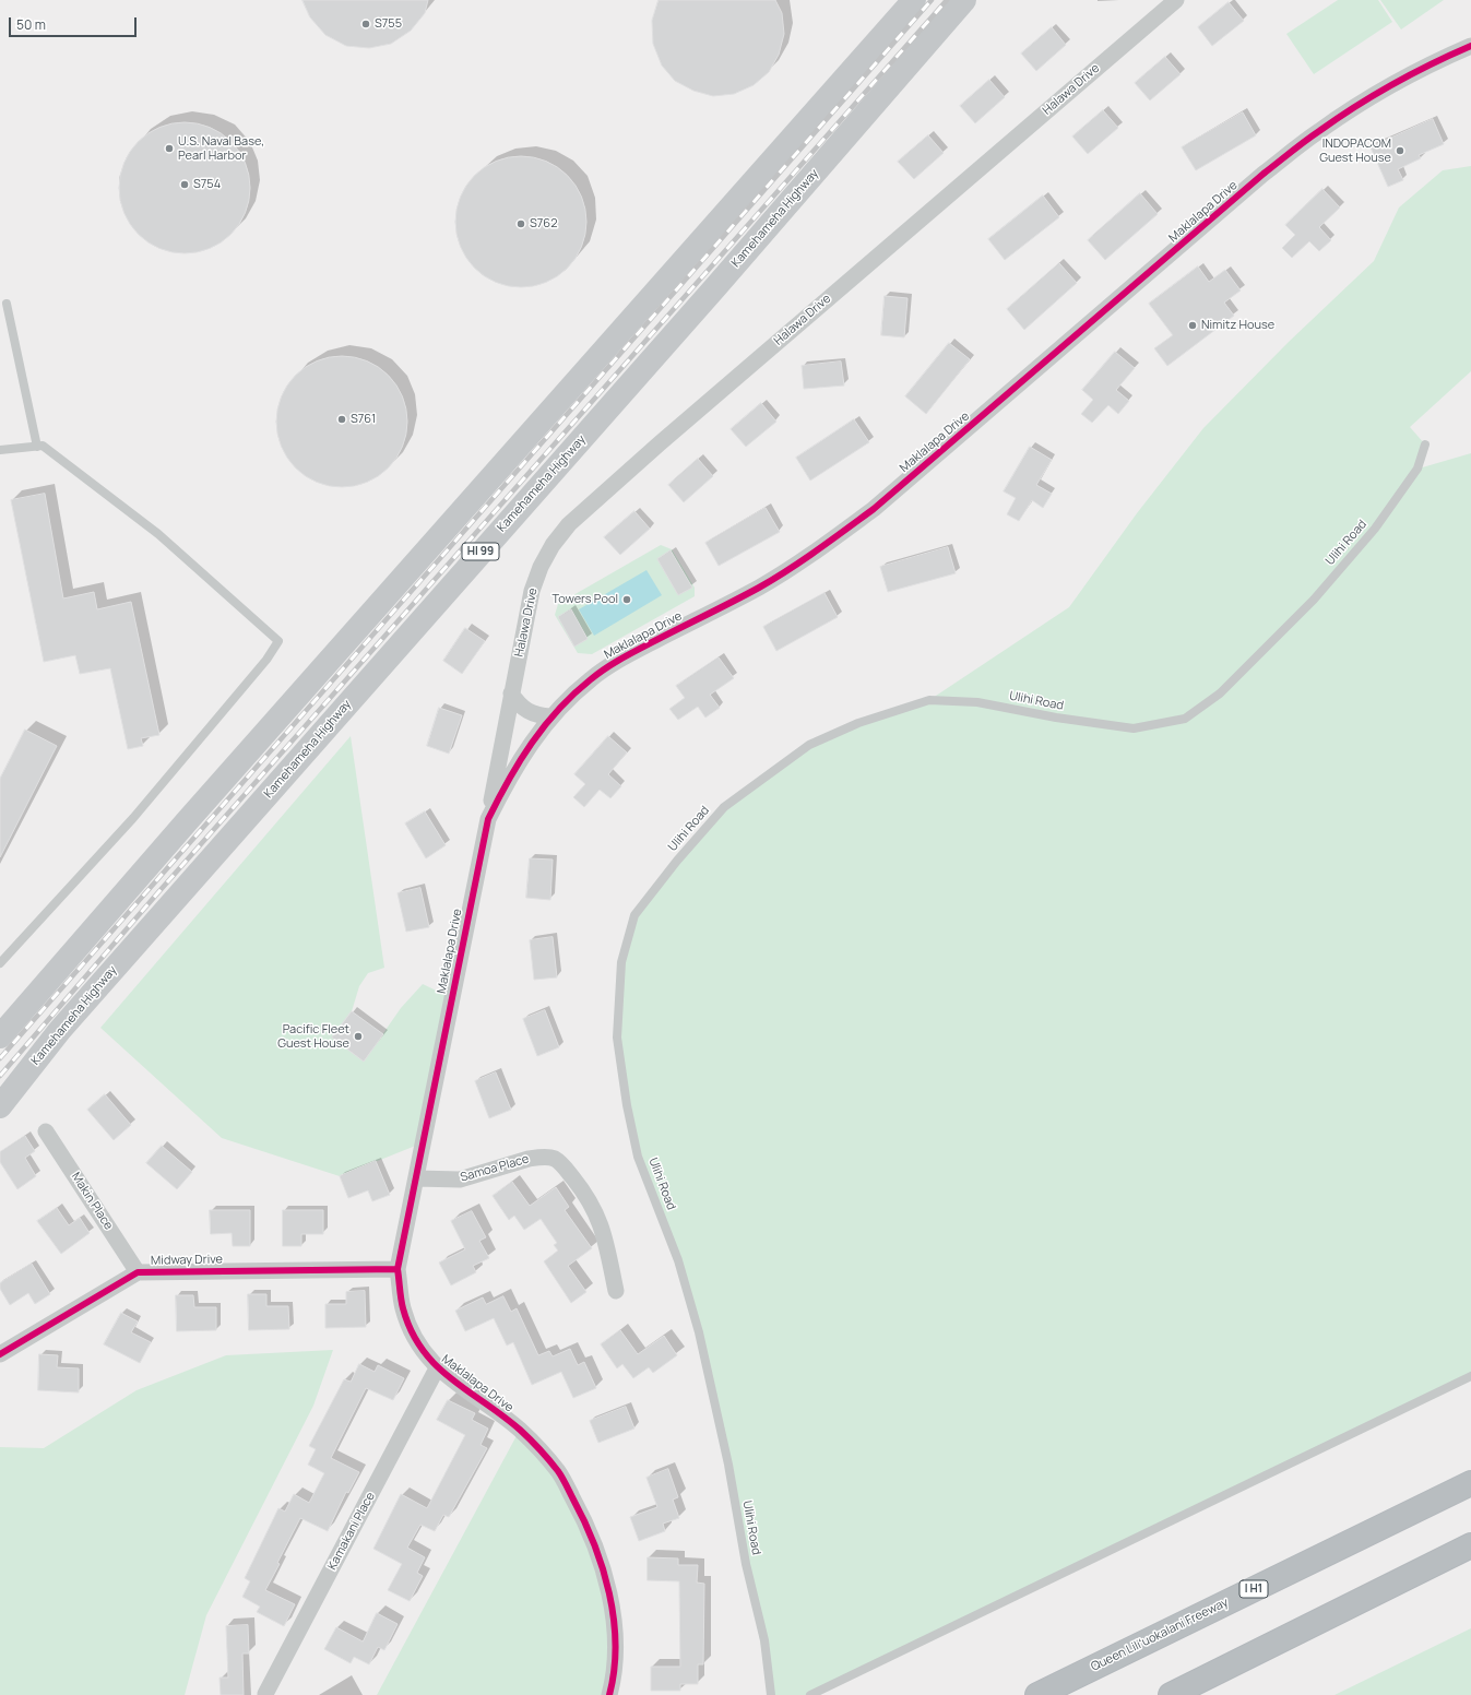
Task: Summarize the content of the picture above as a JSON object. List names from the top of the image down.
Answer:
{
  "streets": {
    "highway": ["I H1", "Queen Liliʻuokalani Freeway"],
    "main road": ["Kamehameha Highway", "HI 99"],
    "street": [
      "Halawa Drive",
      "Maklalapa Drive",
      "Samoa Place",
      "Makin Place",
      "Midway Drive",
      "Kamakani Place"
    ],
    "lane": ["Ulihi Road"]
  },
  "crossings": [
    ["Halawa Drive", "Maklalapa Drive"],
    ["Maklalapa Drive", "Samoa Place"],
    ["Maklalapa Drive", "Midway Drive"],
    ["Maklalapa Drive", "Kamakani Place"],
    ["Makin Place", "Midway Drive"]
  ],
  "places": [
    "S755",
    "U.S. Naval Base, Pearl Harbor",
    "INDOPACOM Guest House",
    "S754",
    "S762",
    "Nimitz House",
    "S761",
    "Towers Pool",
    "Pacific Fleet Guest House"
  ],
  "scale_bar": "50 m"
}
